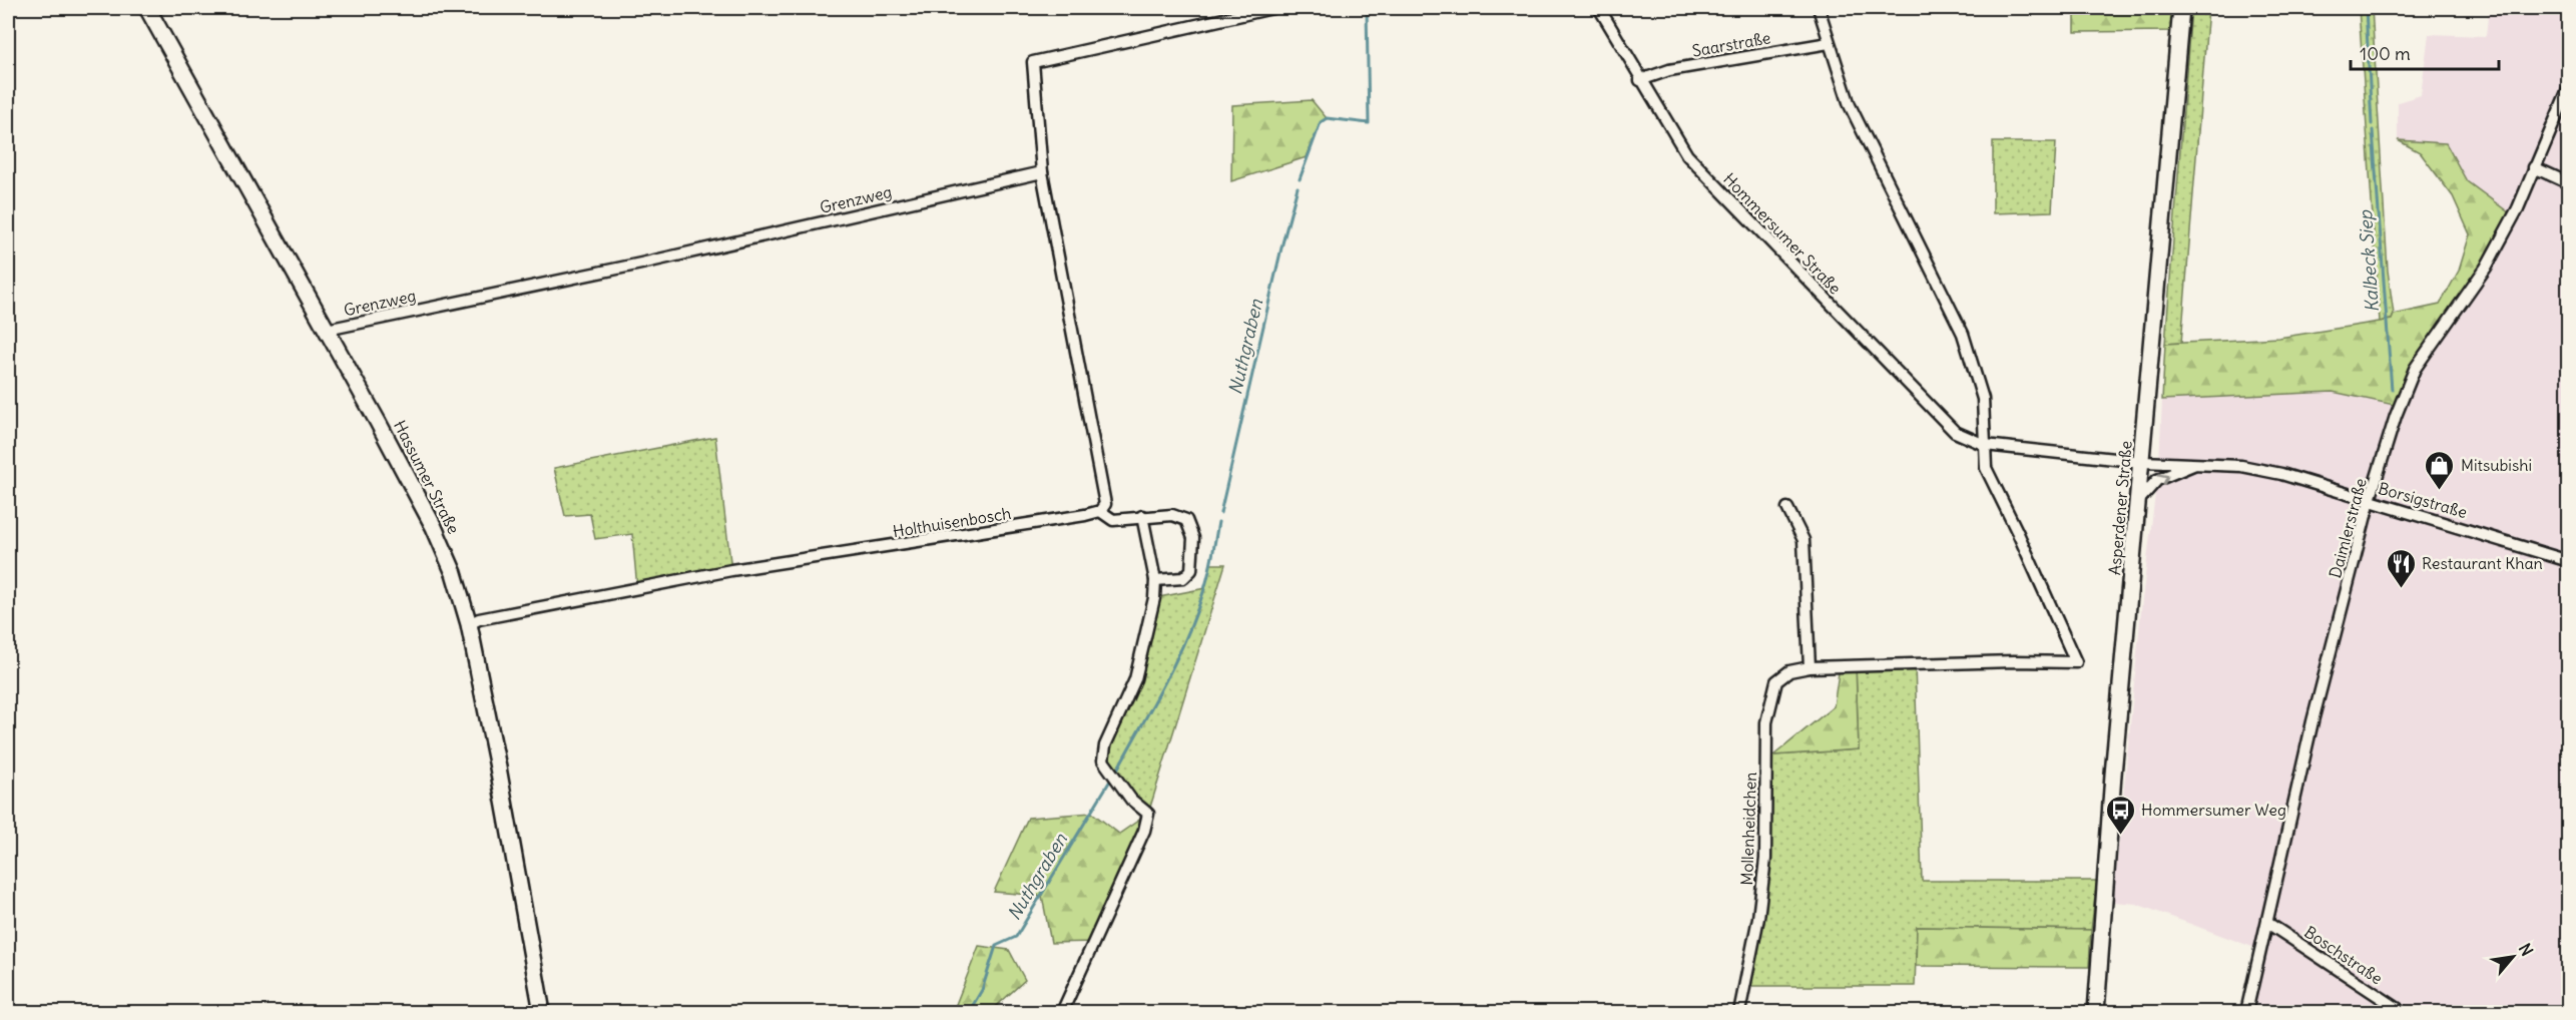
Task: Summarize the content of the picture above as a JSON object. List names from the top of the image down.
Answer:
{
  "streets": {
    "street": [
      "Saarstraße",
      "Grenzweg",
      "Hommersumer Straße",
      "Hassumer Straße",
      "Borsigstraße",
      "Asperdener Straße",
      "Holthuisenbosch",
      "Daimlerstraße",
      "Mollenheidchen",
      "Boschstraße"
    ]
  },
  "crossings": [
    ["Saarstraße", "Hommersumer Straße"],
    ["Grenzweg", "Hassumer Straße"],
    ["Hommersumer Straße", "Borsigstraße"],
    ["Hommersumer Straße", "Asperdener Straße"],
    ["Hommersumer Straße", "Mollenheidchen"],
    ["Hassumer Straße", "Holthuisenbosch"],
    ["Borsigstraße", "Asperdener Straße"],
    ["Borsigstraße", "Daimlerstraße"],
    ["Daimlerstraße", "Boschstraße"]
  ],
  "water": ["Kalbeck Siep", "Nuthgraben"],
  "places": {
    "shop": ["Mitsubishi"],
    "restaurant": ["Restaurant Khan"],
    "bus stop": ["Hommersumer Weg"]
  },
  "scale_bar": "100 m",
  "north": "top right"
}
